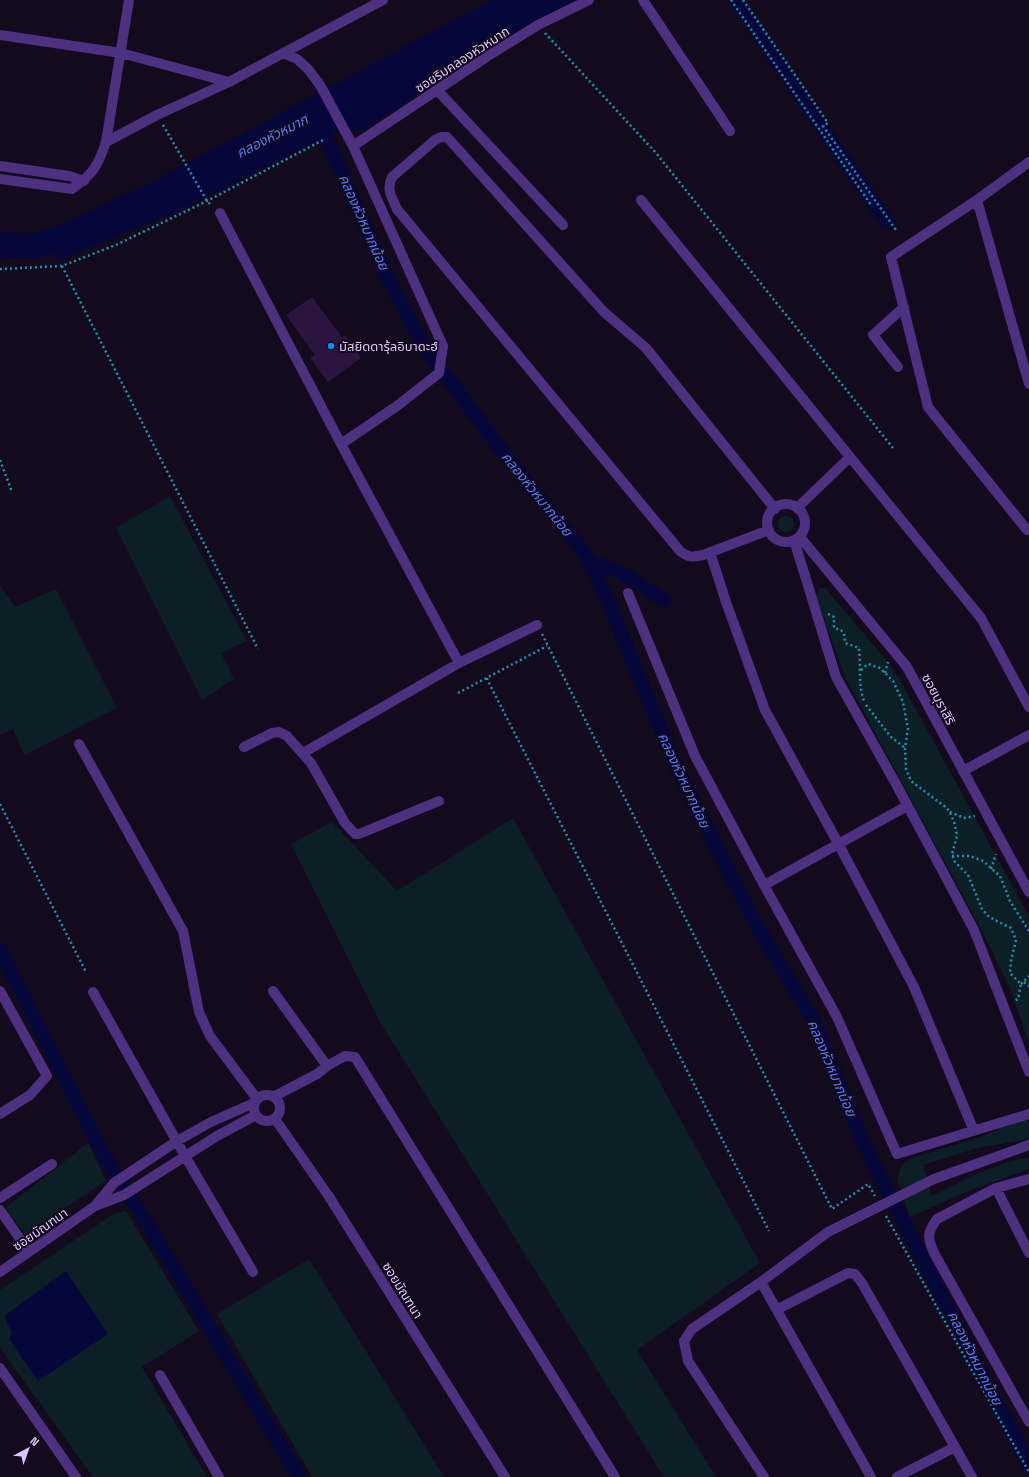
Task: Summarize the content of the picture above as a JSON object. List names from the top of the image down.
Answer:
{
  "streets": {
    "street": ["ซอยริมคลองหัวหมาก", "ซอยบุราสิริ", "ซอยมัณฑนา"]
  },
  "water": ["คลองหัวหมาก", "คลองหัวหมากน้อย"],
  "places": ["มัสยิดดารุ้ลอิบาดะฮ์"],
  "north": "top right"
}
